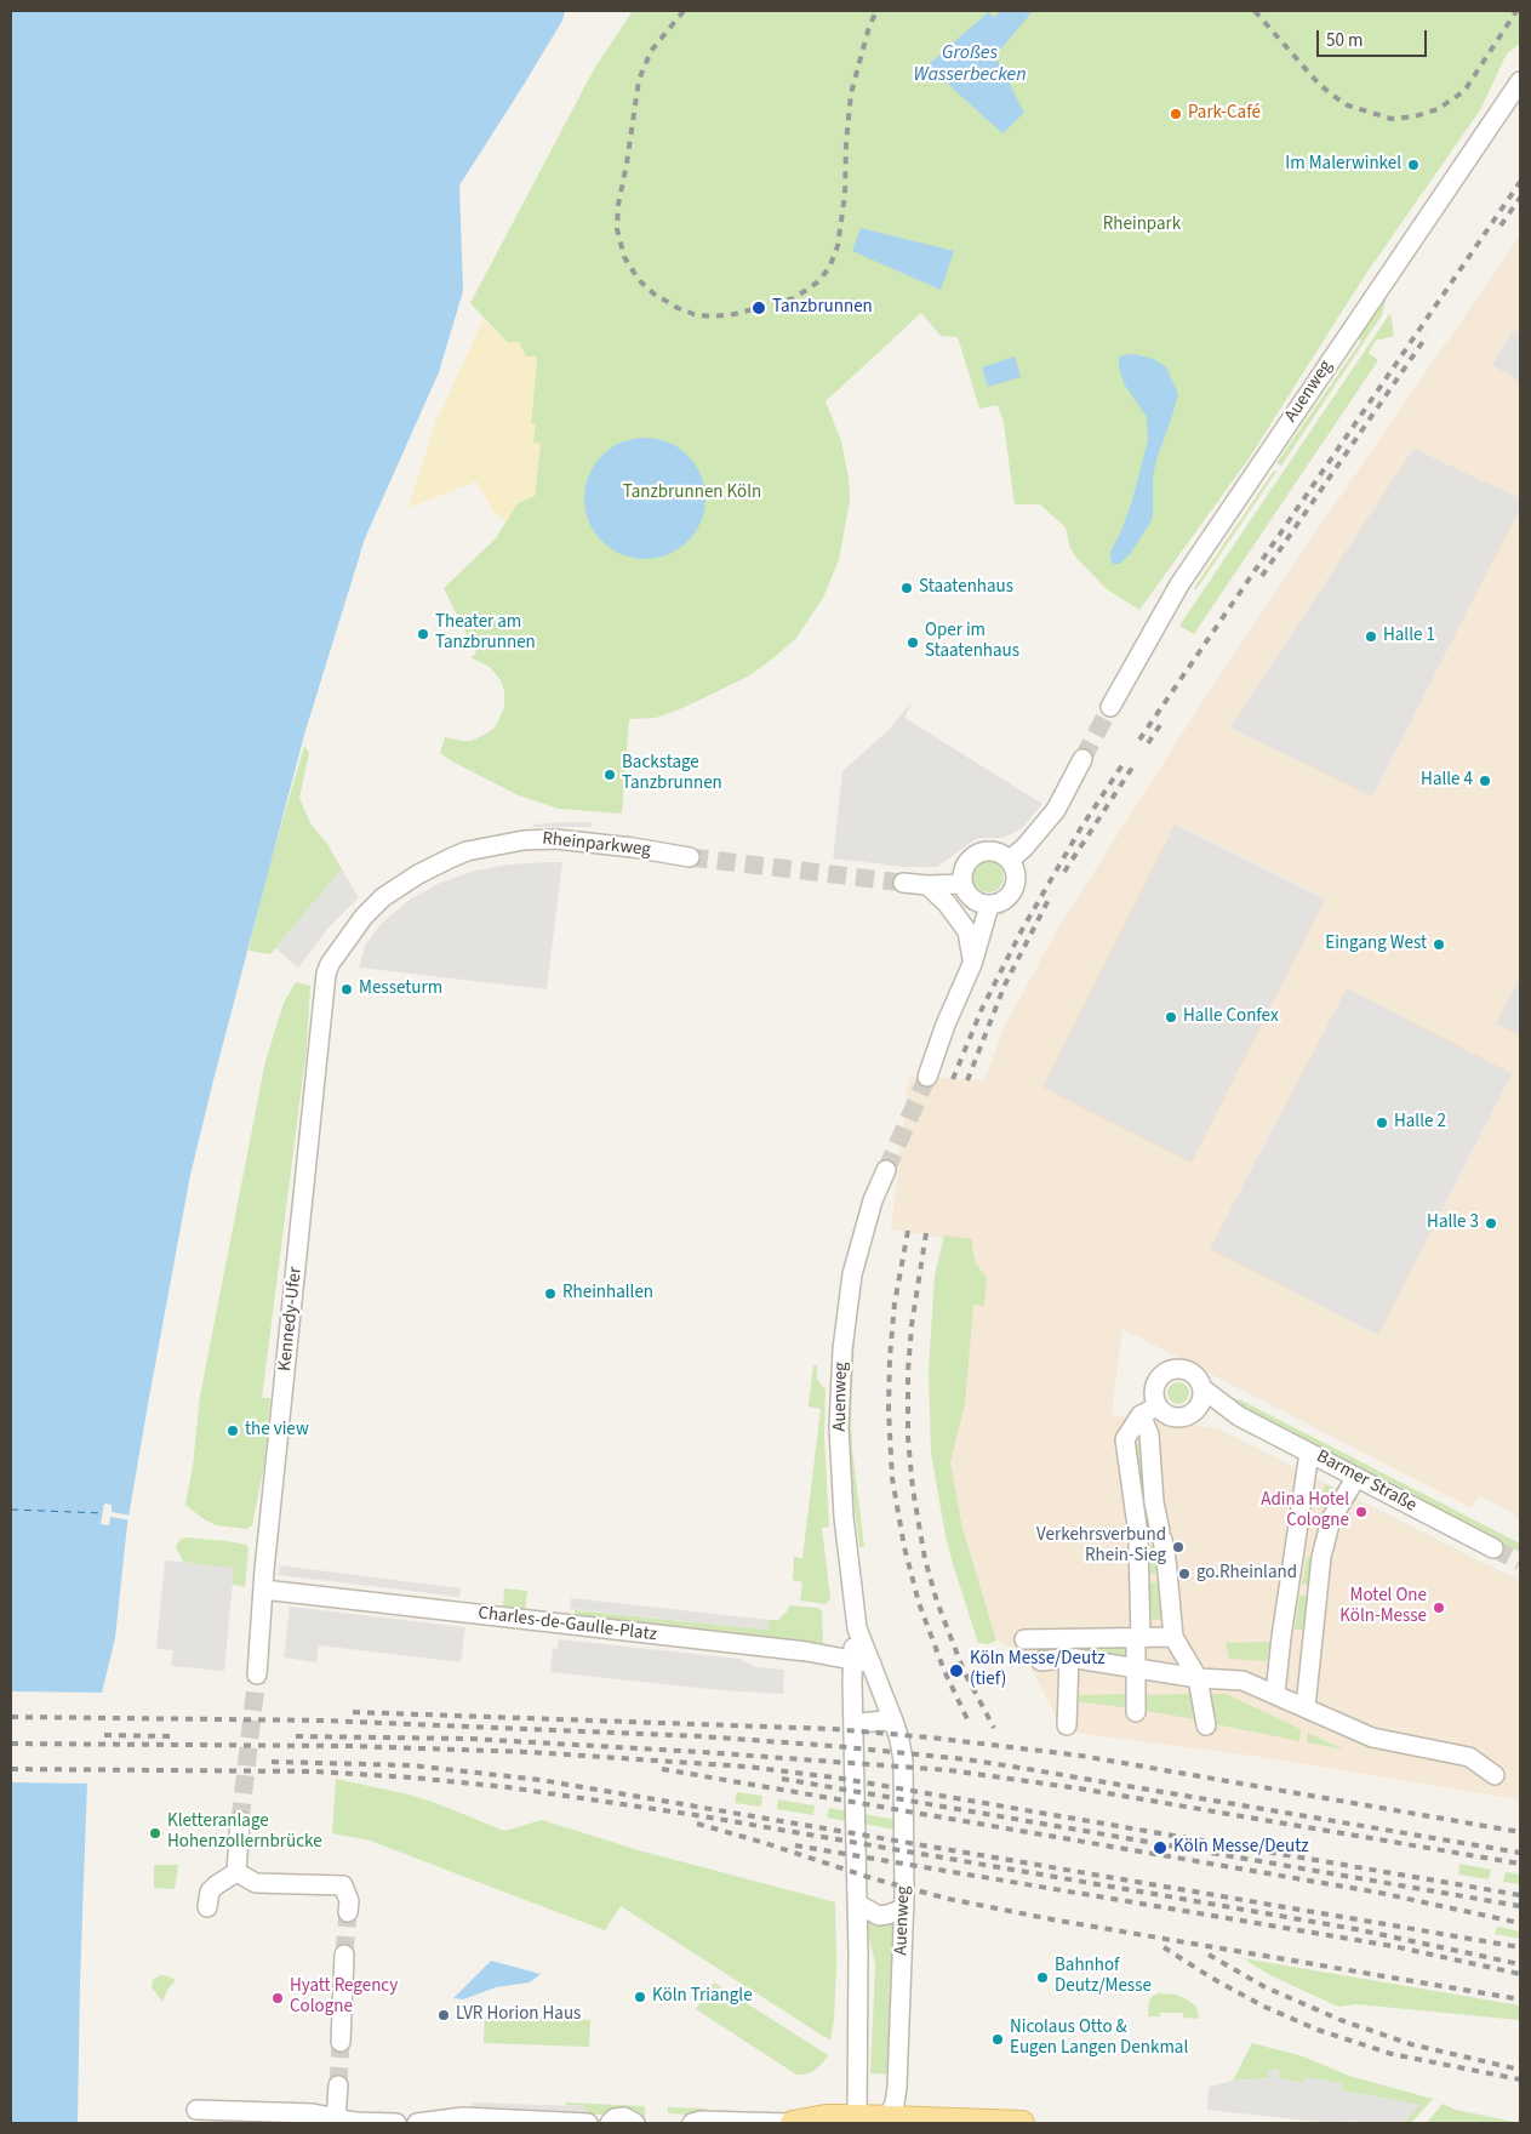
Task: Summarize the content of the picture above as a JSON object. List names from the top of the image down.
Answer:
{
  "streets": {
    "street": [
      "Auenweg",
      "Rheinparkweg",
      "Kennedy-Ufer",
      "Barmer Straße",
      "Charles-de-Gaulle-Platz"
    ]
  },
  "crossings": [
    ["Auenweg", "Charles-de-Gaulle-Platz"],
    ["Rheinparkweg", "Kennedy-Ufer"],
    ["Kennedy-Ufer", "Charles-de-Gaulle-Platz"]
  ],
  "water": ["Großes Wasserbecken"],
  "parks": ["Rheinpark", "Tanzbrunnen Köln"],
  "places": [
    "Park-Café",
    "Im Malerwinkel",
    "Tanzbrunnen",
    "Staatenhaus",
    "Theater am Tanzbrunnen",
    "Halle 1",
    "Oper im Staatenhaus",
    "Backstage Tanzbrunnen",
    "Halle 4",
    "Eingang West",
    "Messeturm",
    "Halle Confex",
    "Halle 2",
    "Halle 3",
    "Rheinhallen",
    "the view",
    "Adina Hotel Cologne",
    "Verkehrsverbund Rhein-Sieg",
    "go.Rheinland",
    "Motel One Köln-Messe",
    "Köln Messe/Deutz (tief)",
    "Kletteranlage Hohenzollernbrücke",
    "Köln Messe/Deutz",
    "Bahnhof Deutz/Messe",
    "Köln Triangle",
    "Hyatt Regency Cologne",
    "LVR Horion Haus",
    "Nicolaus Otto & Eugen Langen Denkmal"
  ],
  "scale_bar": "50 m"
}
